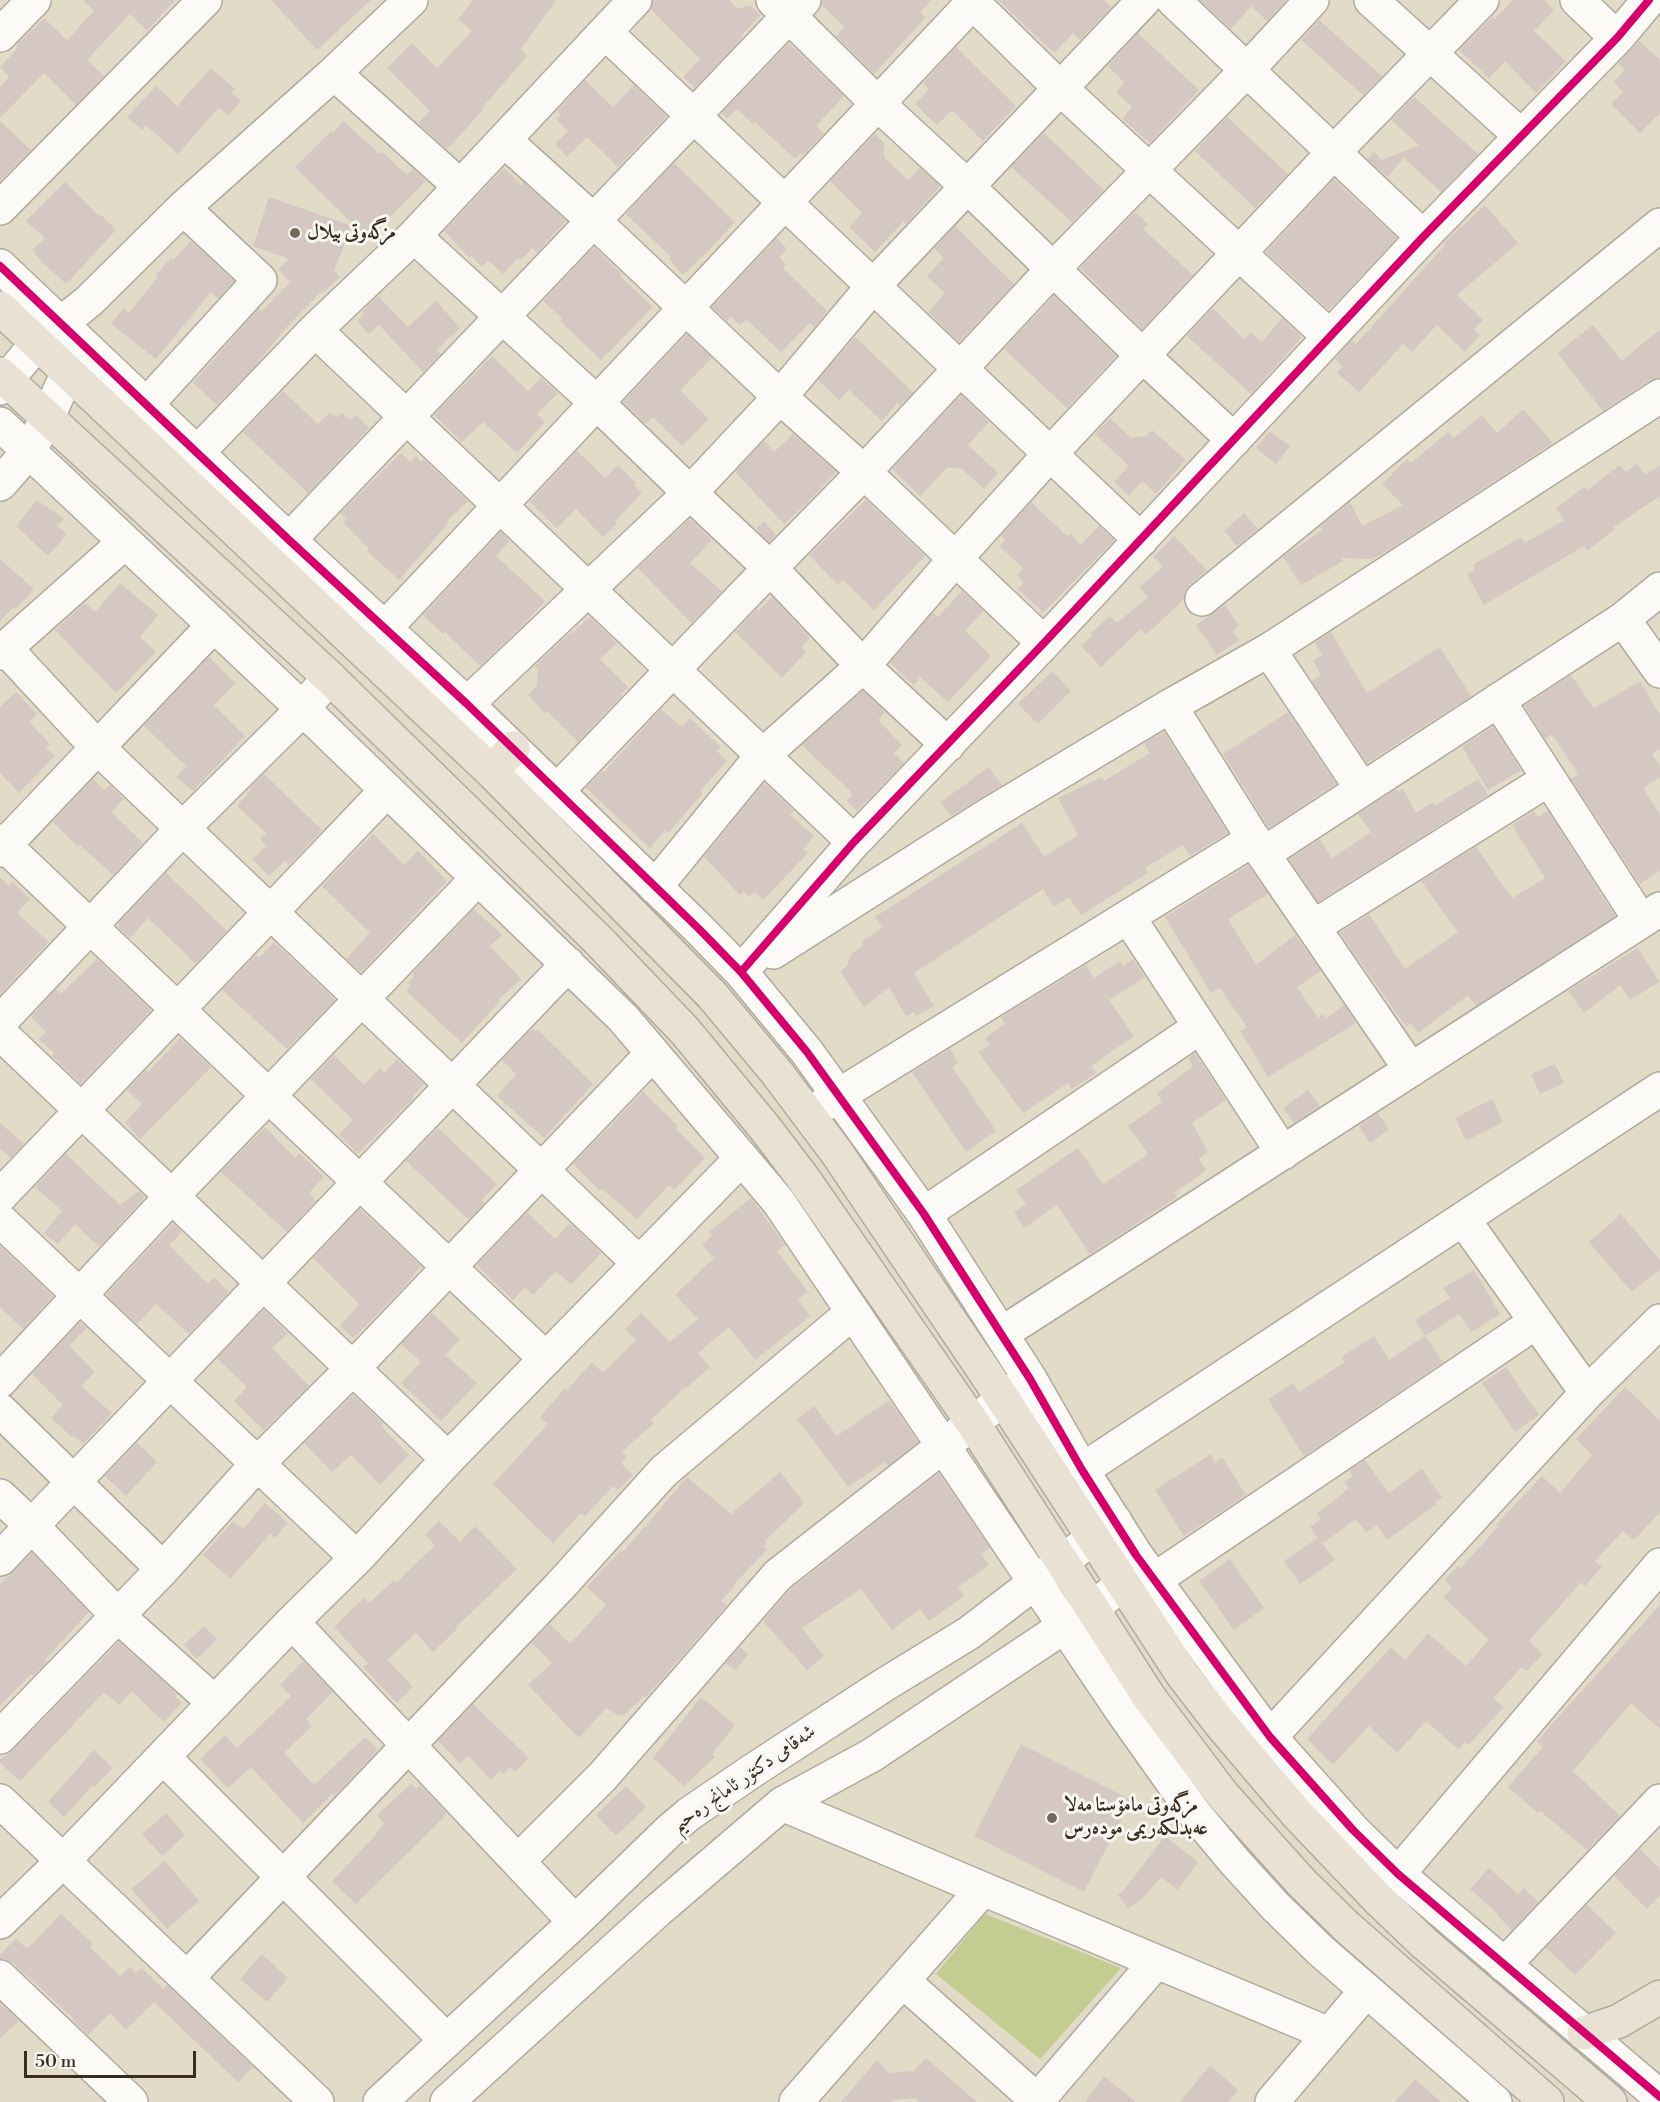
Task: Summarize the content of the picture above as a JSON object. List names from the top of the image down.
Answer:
{
  "streets": {
    "street": ["شەقامی دکتۆر ئامانج رەحیم"]
  },
  "places": ["مزگەوتی بیلال", "مزگەوتی مامۆستا مەلا عەبدلکەریمی مودەرس"],
  "scale_bar": "50 m"
}
